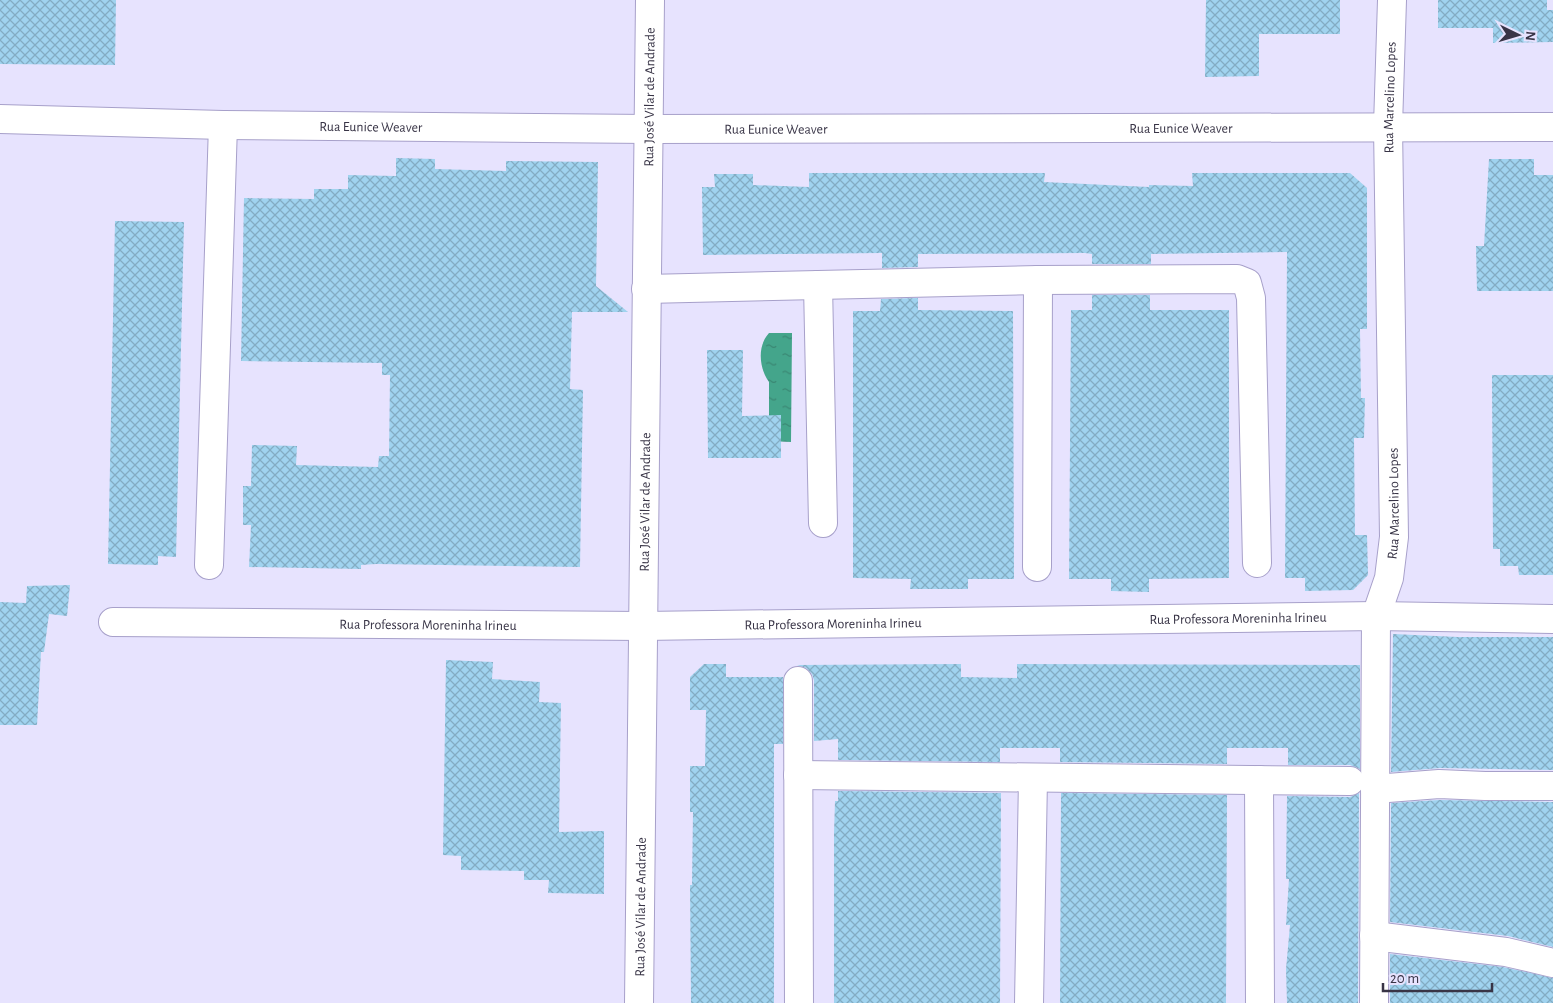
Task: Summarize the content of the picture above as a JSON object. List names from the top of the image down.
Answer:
{
  "streets": {
    "street": [
      "Rua José Vilar de Andrade",
      "Rua Marcelino Lopes",
      "Rua Eunice Weaver",
      "Rua Professora Moreninha Irineu"
    ]
  },
  "crossings": [
    ["Rua José Vilar de Andrade", "Rua Eunice Weaver"],
    ["Rua José Vilar de Andrade", "Rua Professora Moreninha Irineu"],
    ["Rua Marcelino Lopes", "Rua Eunice Weaver"],
    ["Rua Marcelino Lopes", "Rua Professora Moreninha Irineu"]
  ],
  "scale_bar": "20 m",
  "north": "right"
}
